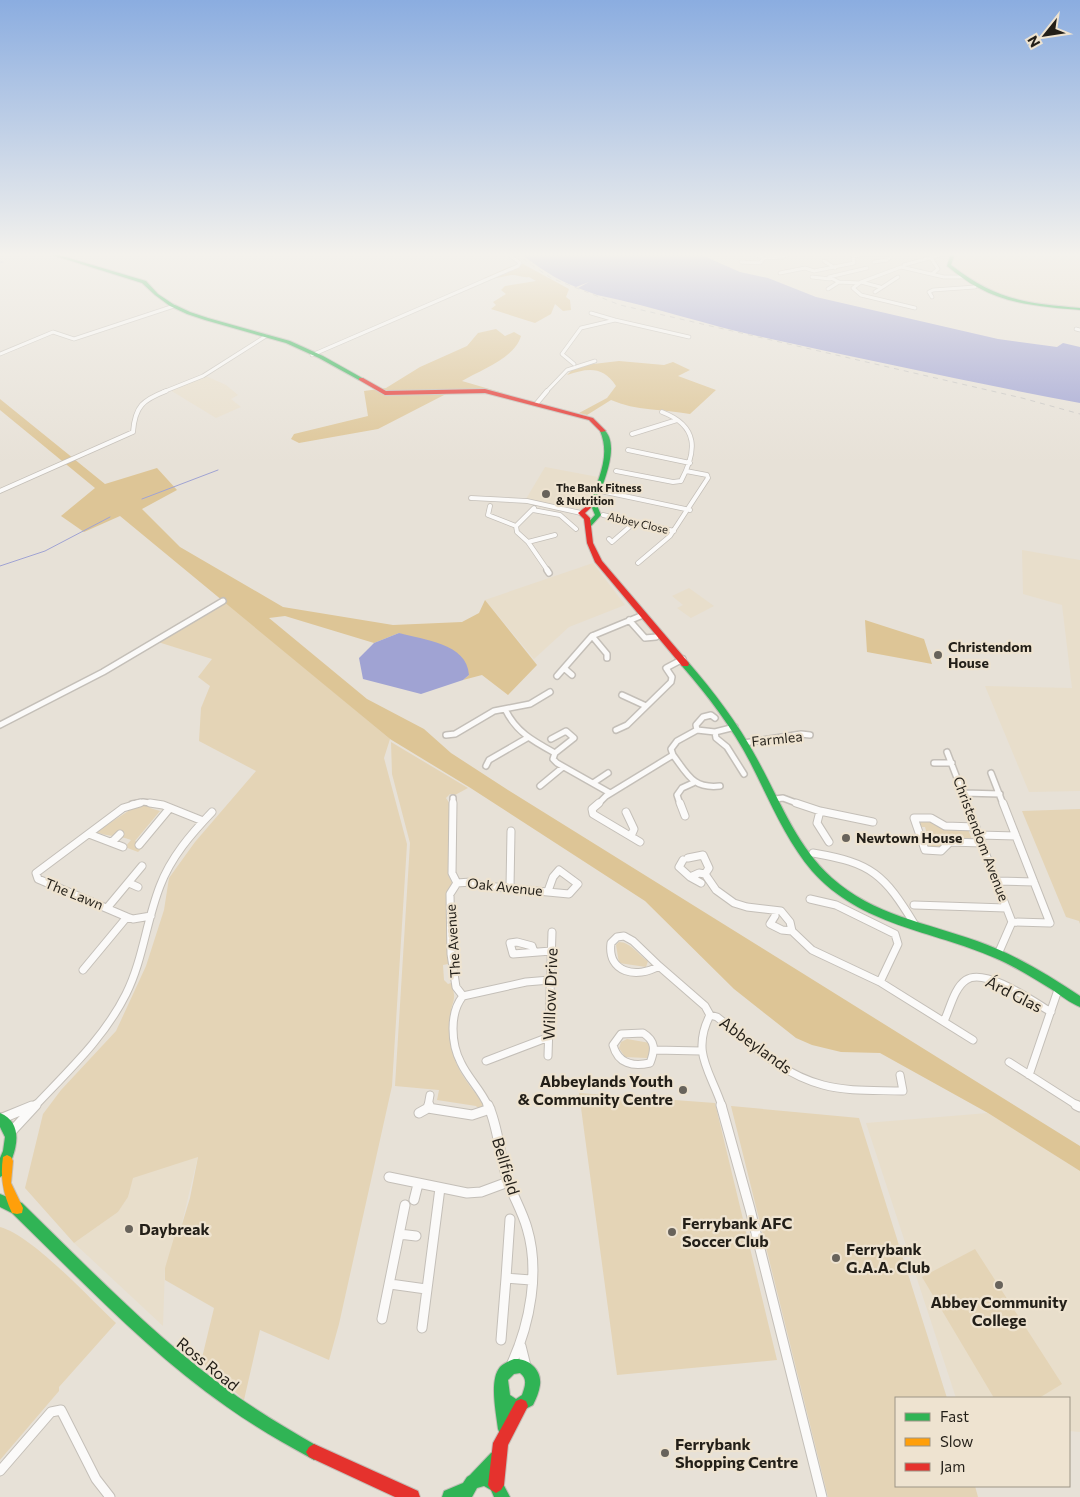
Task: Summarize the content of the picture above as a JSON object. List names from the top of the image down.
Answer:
{
  "streets": {
    "street": [
      "Abbey Close",
      "Farmlea",
      "Christendom Avenue",
      "Oak Avenue",
      "The Lawn",
      "The Avenue",
      "Willow Drive",
      "Árd Glas",
      "Abbeylands",
      "Bellfield",
      "Ross Road"
    ]
  },
  "crossings": [
    ["Oak Avenue", "The Avenue"],
    ["The Avenue", "Bellfield"]
  ],
  "places": [
    "The Bank Fitness & Nutrition",
    "Christendom House",
    "Newtown House",
    "Abbeylands Youth & Community Centre",
    "Daybreak",
    "Ferrybank AFC Soccer Club",
    "Ferrybank G.A.A. Club",
    "Abbey Community College",
    "Ferrybank Shopping Centre"
  ],
  "legend": ["Fast", "Slow", "Jam"],
  "north": "bottom left"
}
